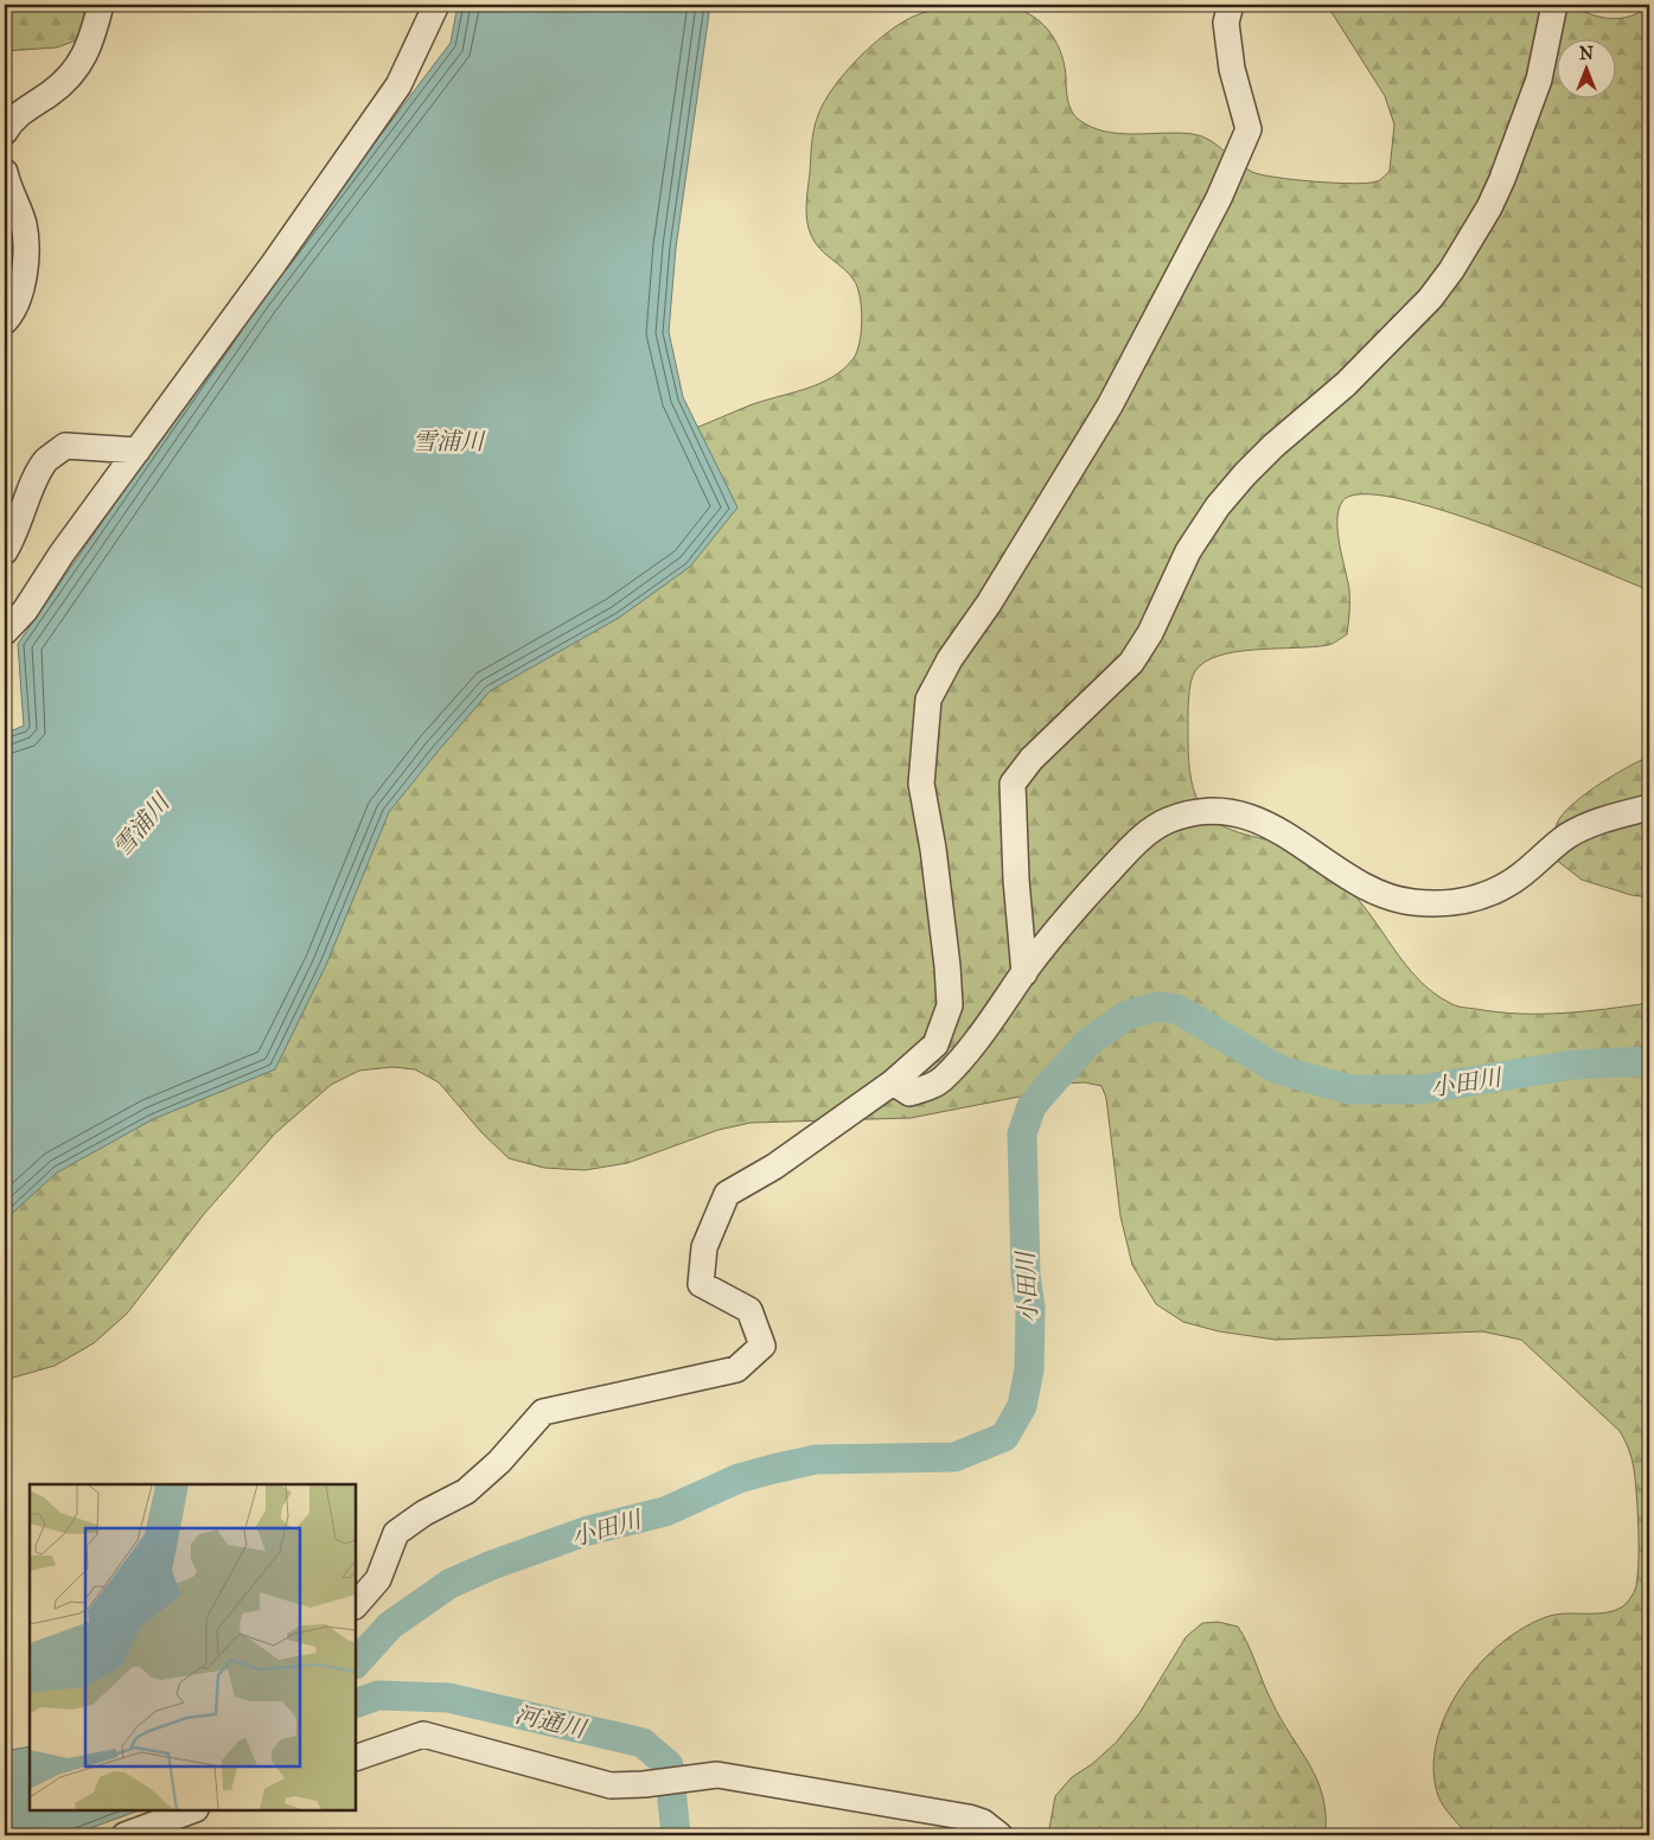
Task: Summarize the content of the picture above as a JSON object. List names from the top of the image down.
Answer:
{
  "water": ["雪浦川", "小田川", "河通川"],
  "north": "top"
}
